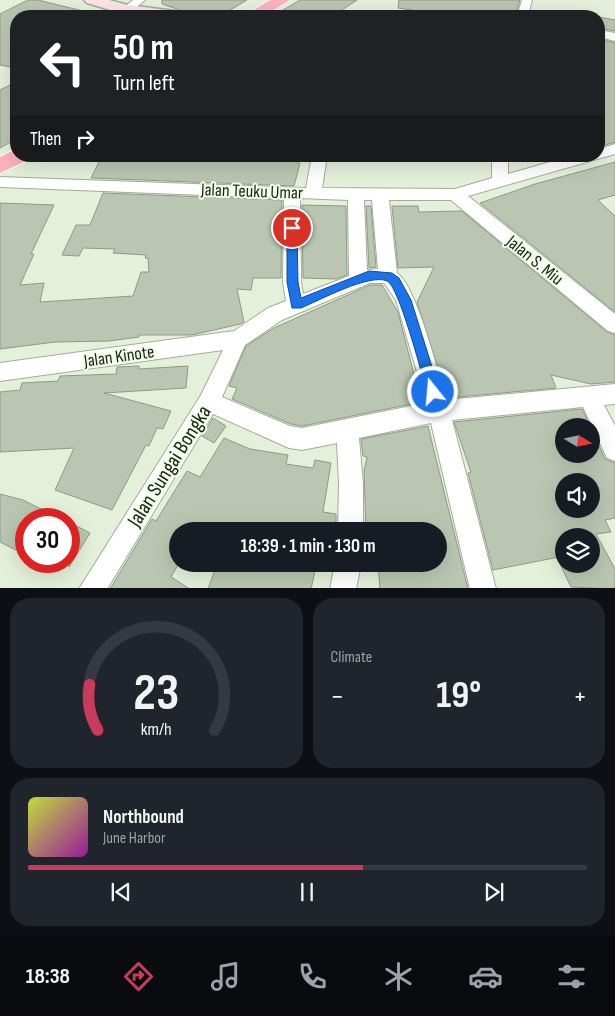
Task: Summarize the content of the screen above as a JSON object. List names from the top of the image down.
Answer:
{
  "streets": {
    "street": [
      "Jalan Teuku Umar",
      "Jalan S. Miu",
      "Jalan Kinote",
      "Jalan Sungai Bongka"
    ]
  },
  "crossings": [
    ["Jalan Teuku Umar", "Jalan S. Miu"],
    ["Jalan Kinote", "Jalan Sungai Bongka"]
  ],
  "north": "right",
  "page": {
    "turn": ["50 m", "Turn left"],
    "then": "Then",
    "limit": "30",
    "trip": "18:39 · 1 min · 130 m",
    "tile": "Climate",
    "heat": ["−", "19°", "+"],
    "song": ["Northbound", "June Harbor"],
    "tabs": "18:38",
    "gauge": ["23", "km/h"]
  }
}
